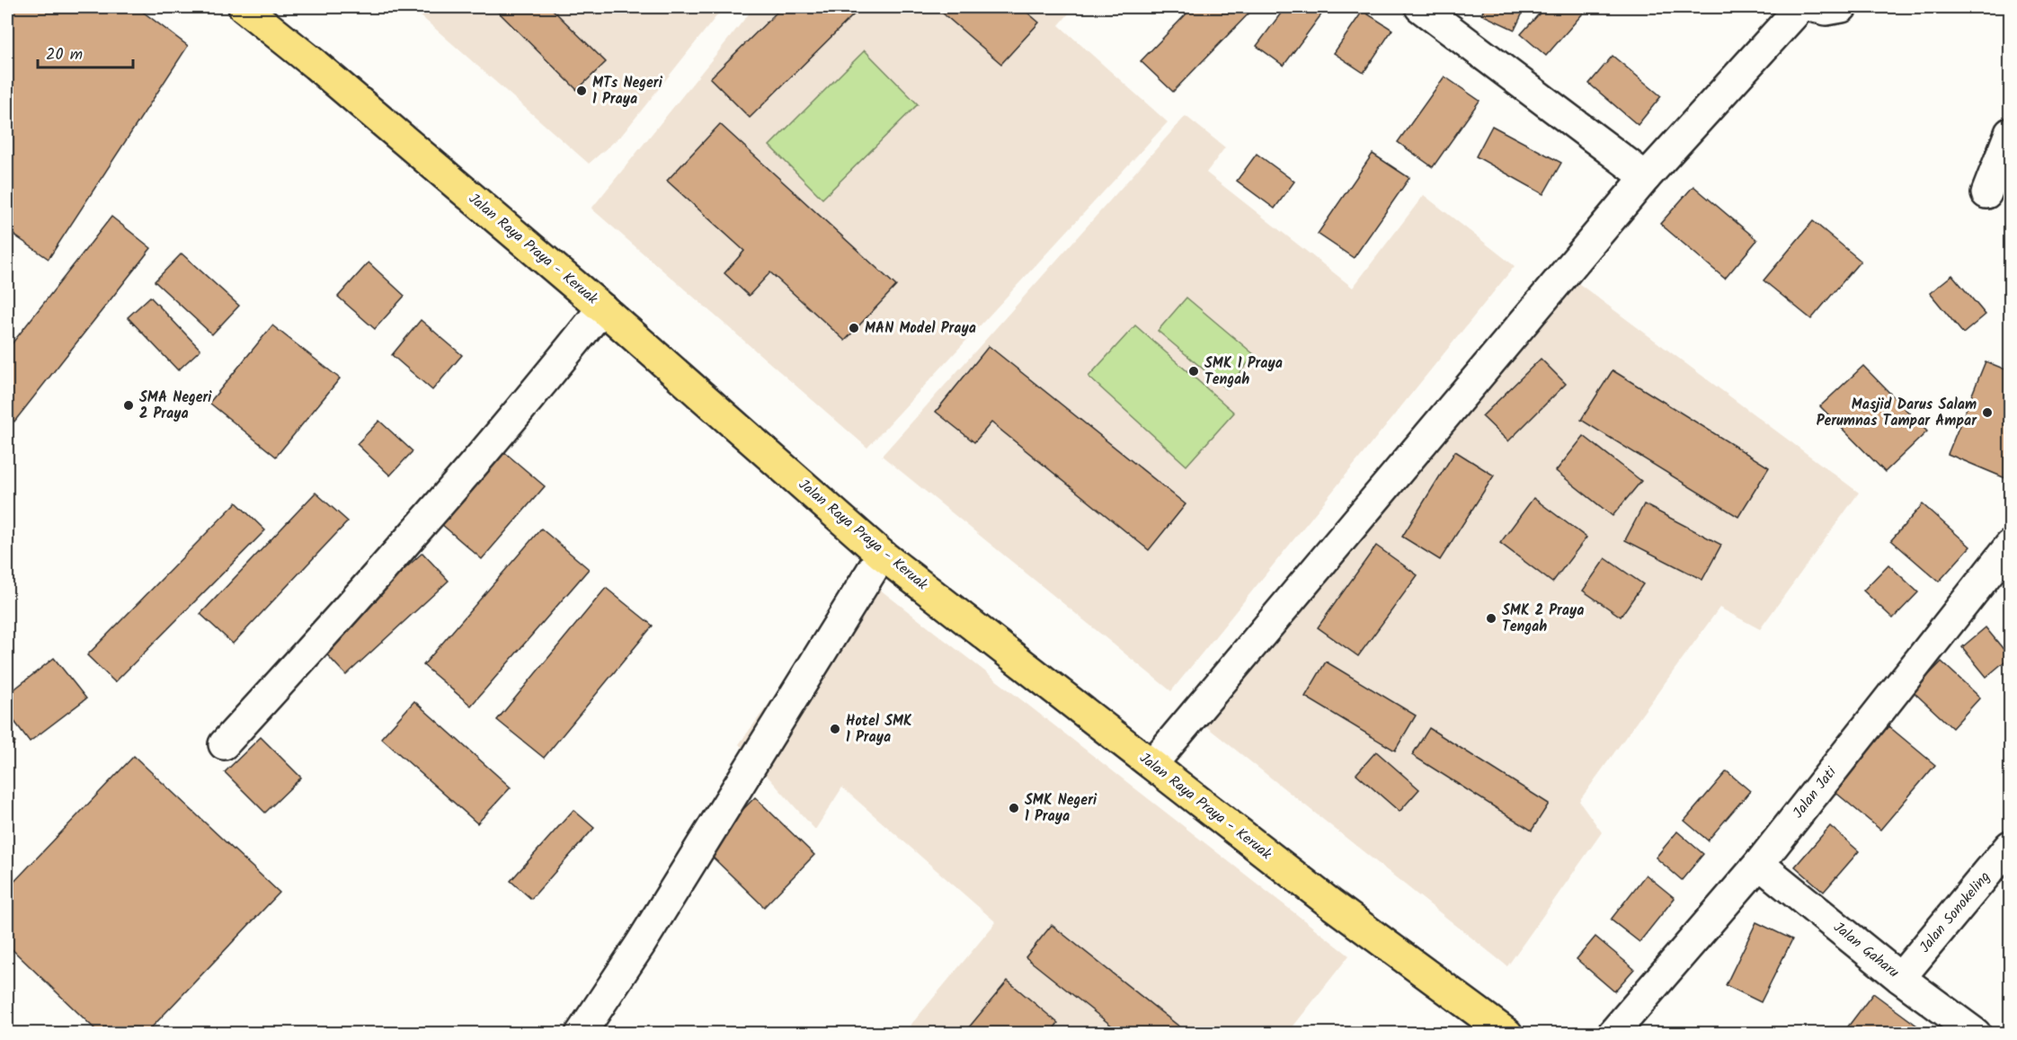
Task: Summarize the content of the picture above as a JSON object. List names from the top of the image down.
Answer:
{
  "streets": {
    "main road": ["Jalan Raya Praya - Keruak"],
    "street": ["Jalan Jati", "Jalan Sonokeling", "Jalan Gaharu"]
  },
  "crossings": [
    ["Jalan Jati", "Jalan Gaharu"],
    ["Jalan Sonokeling", "Jalan Gaharu"]
  ],
  "places": [
    "MTs Negeri 1 Praya",
    "MAN Model Praya",
    "SMK 1 Praya Tengah",
    "SMA Negeri 2 Praya",
    "Masjid Darus Salam Perumnas Tampar Ampar",
    "SMK 2 Praya Tengah",
    "Hotel SMK 1 Praya",
    "SMK Negeri 1 Praya"
  ],
  "scale_bar": "20 m"
}
